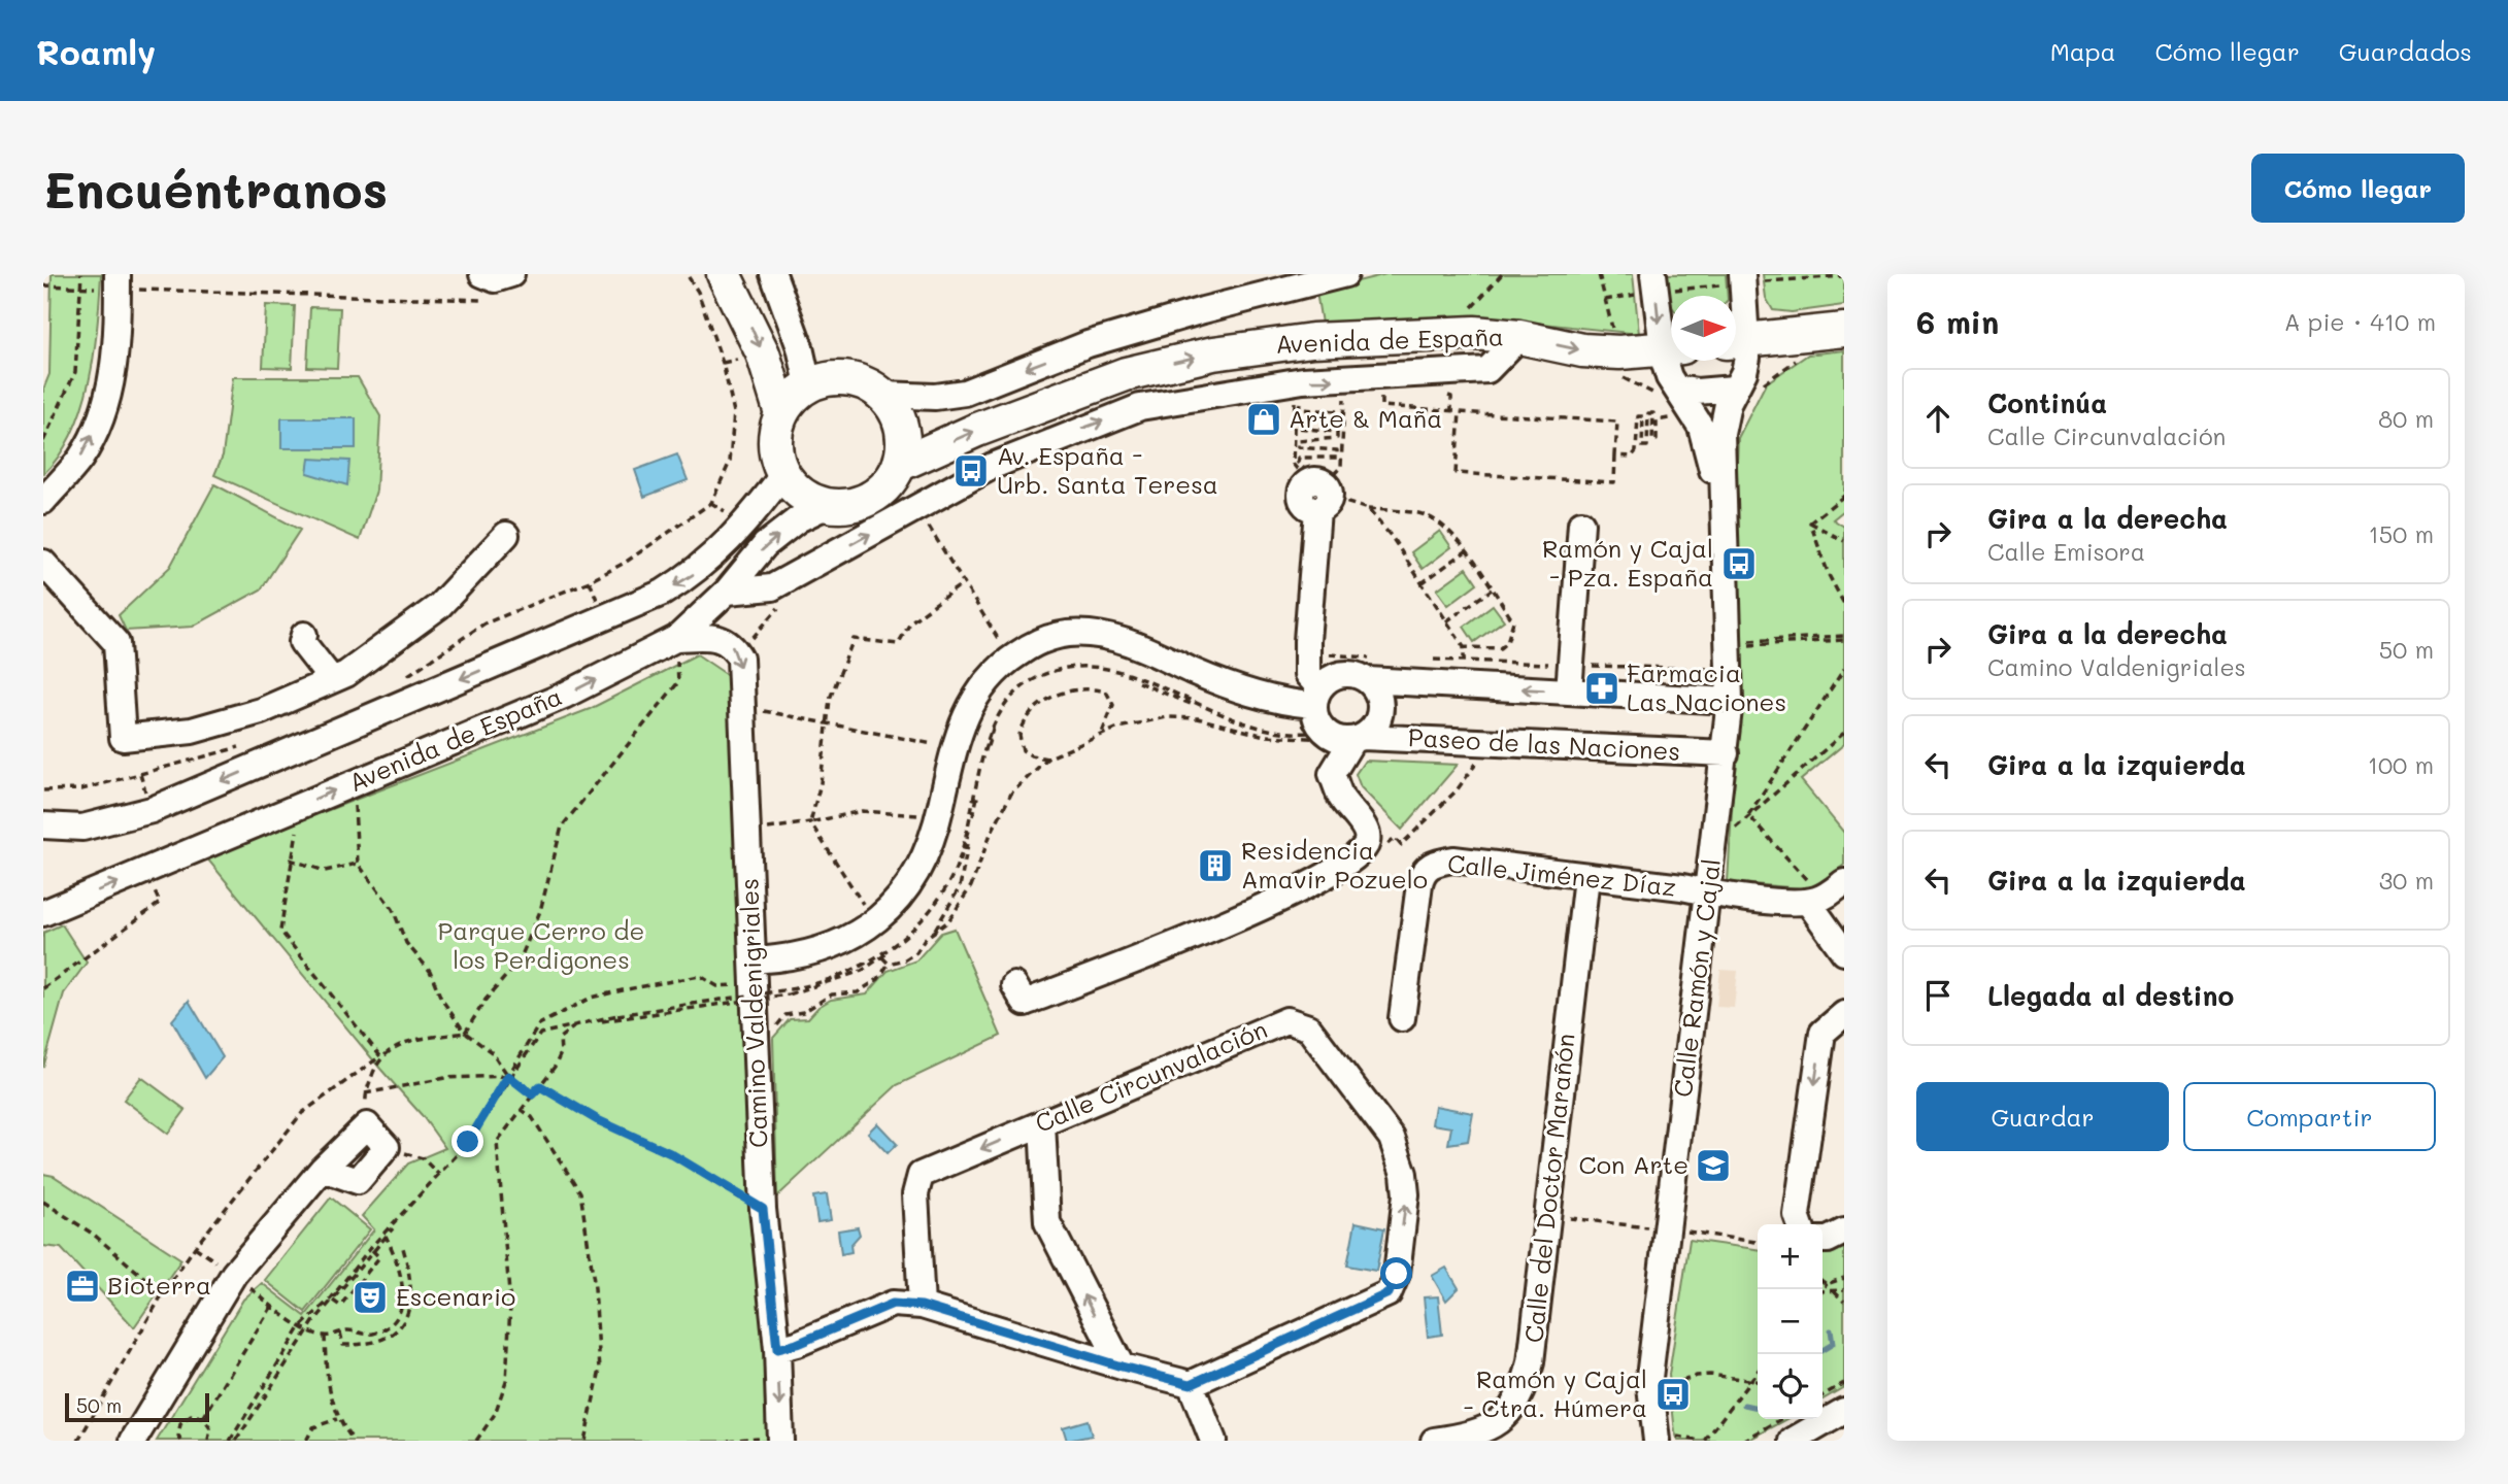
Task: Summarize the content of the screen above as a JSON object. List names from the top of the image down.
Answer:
{
  "streets": {
    "main road": ["Avenida de España"],
    "street": [
      "Paseo de las Naciones",
      "Calle Jiménez Díaz",
      "Calle Ramón y Cajal",
      "Camino Valdenigriales",
      "Calle Circunvalación",
      "Calle del Doctor Marañón"
    ]
  },
  "crossings": [
    ["Avenida de España", "Camino Valdenigriales"],
    ["Paseo de las Naciones", "Calle Ramón y Cajal"],
    ["Calle Jiménez Díaz", "Calle Ramón y Cajal"],
    ["Calle Jiménez Díaz", "Calle del Doctor Marañón"]
  ],
  "one_way": ["Camino Valdenigriales"],
  "parks": ["Parque Cerro de los Perdigones"],
  "places": {
    "shop": ["Arte & Maña"],
    "bus stop": ["Av. España - Urb. Santa Teresa", "Ramón y Cajal - Pza. España", "Ramón y Cajal - Ctra. Húmera"],
    "pharmacy": ["Farmacia Las Naciones"],
    "building": ["Residencia Amavir Pozuelo"],
    "school or university": ["Con Arte"],
    "office": ["Bioterra"],
    "theatre": ["Escenario"]
  },
  "scale_bar": "50 m",
  "north": "right",
  "page": {
    "header": "Roamly",
    "nav": ["Mapa", "Cómo llegar", "Guardados"],
    "buttons": [
      "Cómo llegar",
      ["Guardar", "Compartir"]
    ],
    "title": "Encuéntranos",
    "heading": ["6 min", "A pie · 410 m"],
    "list": [
      ["Continúa", "Calle Circunvalación", "80 m"],
      ["Gira a la derecha", "Calle Emisora", "150 m"],
      ["Gira a la derecha", "Camino Valdenigriales", "50 m"],
      ["Gira a la izquierda", "100 m"],
      ["Gira a la izquierda", "30 m"],
      "Llegada al destino"
    ],
    "map_buttons": ["+", "−"],
    "scale": "50 m"
  }
}
